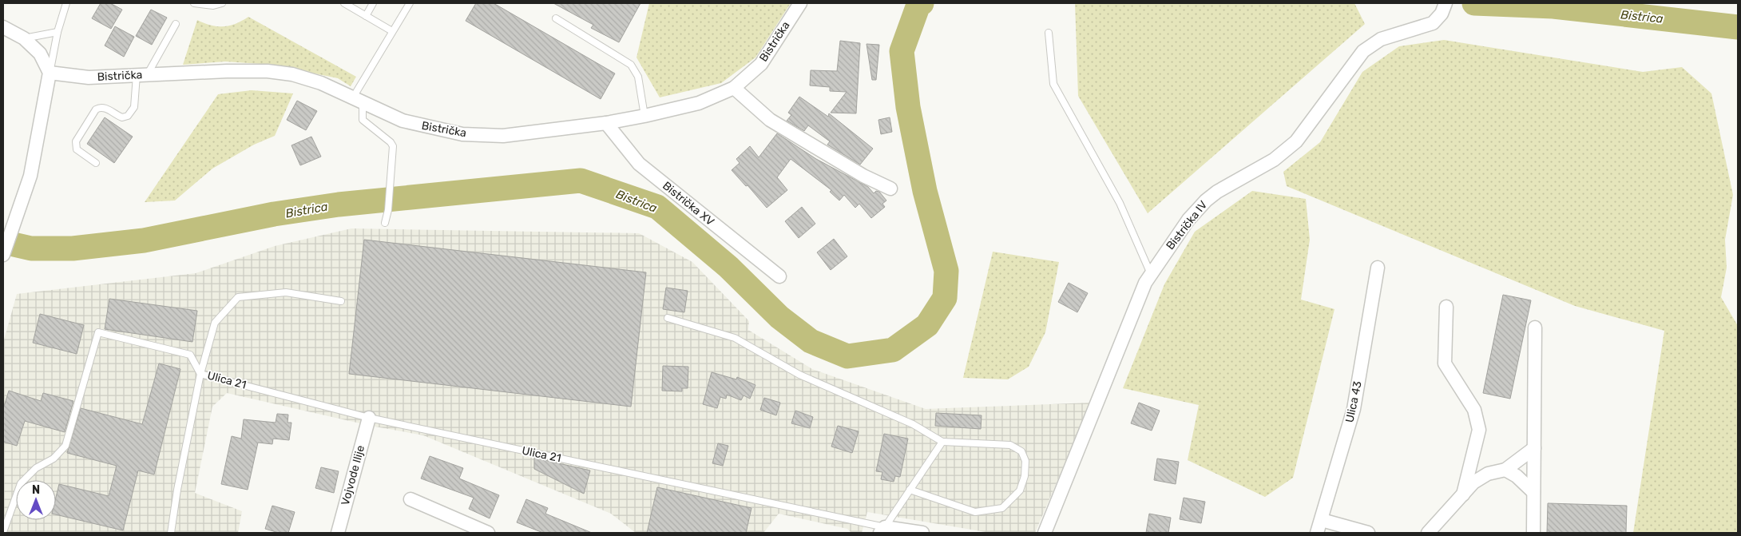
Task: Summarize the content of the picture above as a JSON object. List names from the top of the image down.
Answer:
{
  "streets": {
    "street": [
      "Bistrička",
      "Bistrička XV",
      "Bistrička IV",
      "Ulica 43",
      "Vojvode Ilije"
    ],
    "lane": ["Ulica 21"]
  },
  "crossings": [
    ["Bistrička", "Bistrička XV"],
    ["Ulica 21", "Vojvode Ilije"]
  ],
  "water": ["Bistrica"],
  "north": "top"
}
